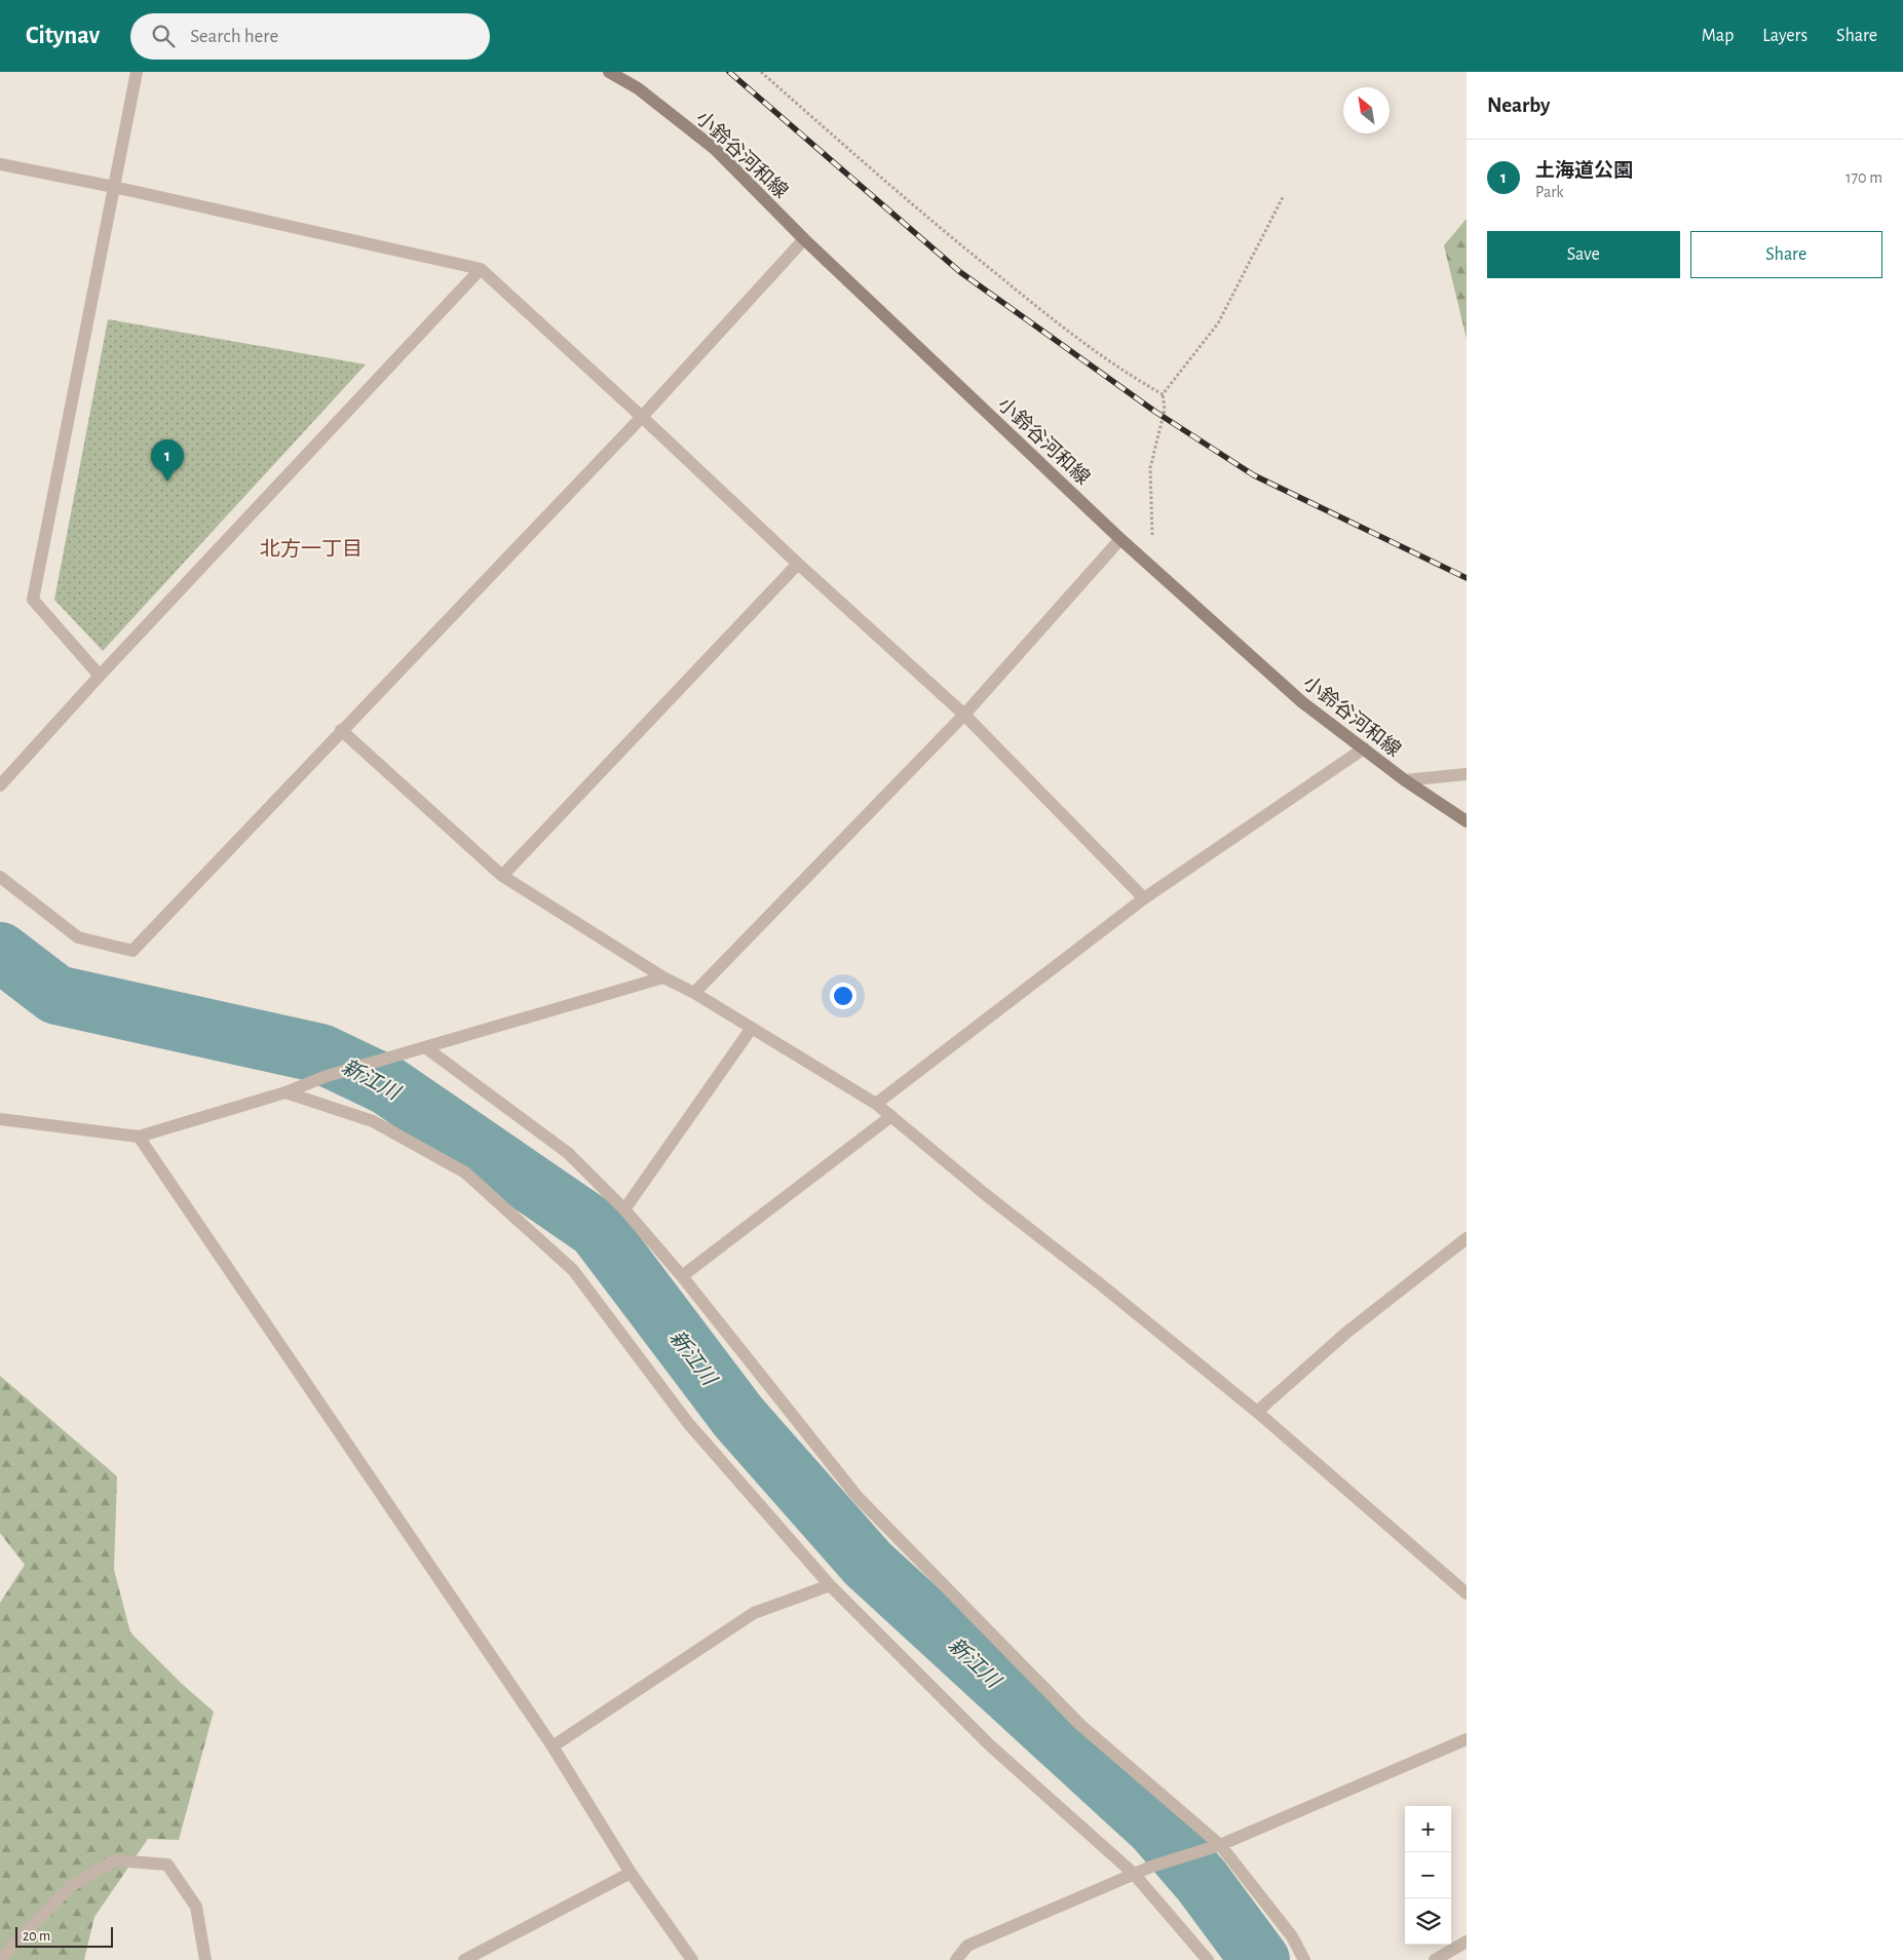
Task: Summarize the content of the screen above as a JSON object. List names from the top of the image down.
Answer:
{
  "streets": {
    "main road": ["小鈴谷河和線"]
  },
  "districts": ["北方一丁目"],
  "water": ["新江川"],
  "scale_bar": "20 m",
  "north": "top left",
  "page": {
    "header": "Citynav",
    "search": "Search here",
    "nav": ["Map", "Layers", "Share"],
    "heading": "Nearby",
    "list": [
      {
        "mark": "1",
        "name": "土海道公園",
        "note": "Park",
        "value": "170 m"
      }
    ],
    "buttons": ["Save", "Share"],
    "pins": "1",
    "map_buttons": ["+", "−"],
    "scale": "20 m"
  }
}
